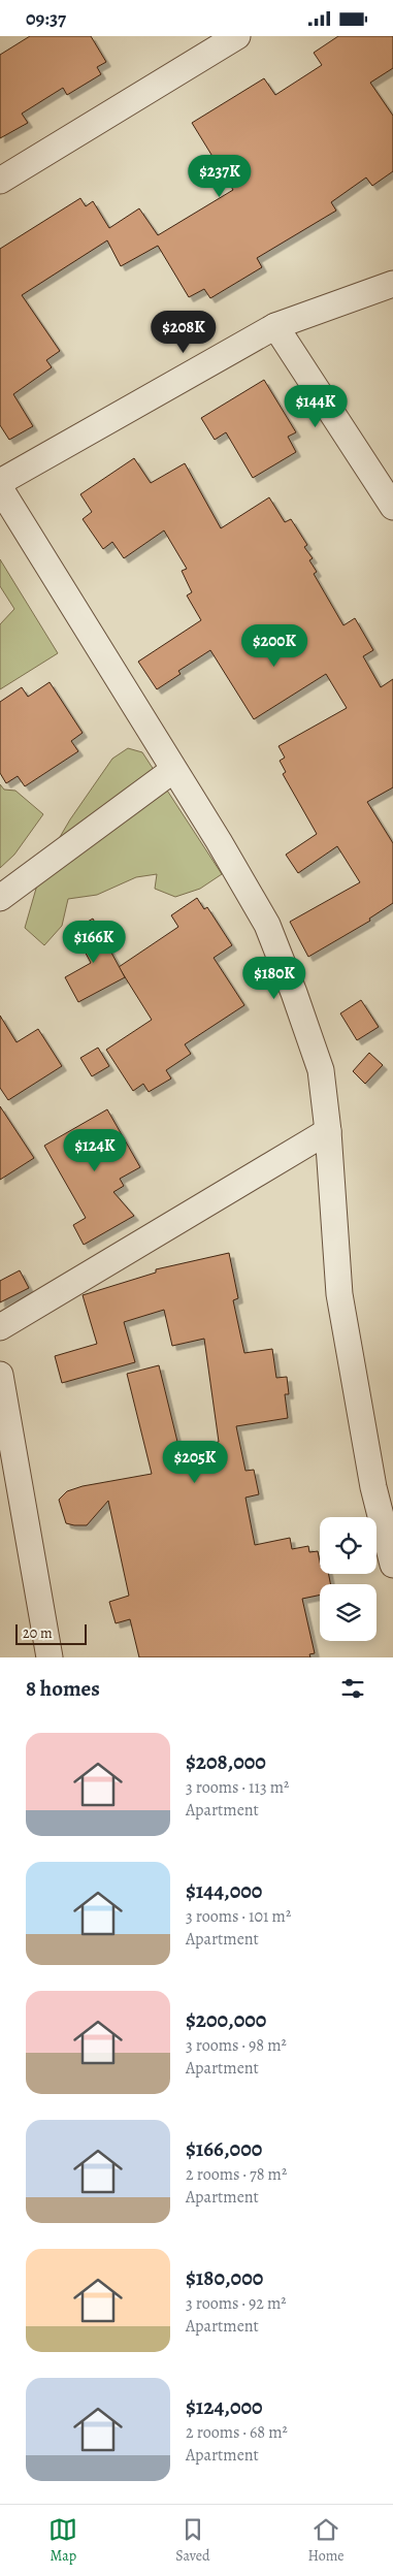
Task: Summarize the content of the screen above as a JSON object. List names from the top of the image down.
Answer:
{
  "scale_bar": "20 m",
  "page": {
    "status": "09:37",
    "price": [
      "$237K",
      "$208K",
      "$144K",
      "$200K",
      "$166K",
      "$180K",
      "$124K",
      "$205K"
    ],
    "scale": "20 m",
    "heading": "8 homes",
    "list": [
      {
        "name": "$208,000",
        "note": "3 rooms · 113 m² · Apartment"
      },
      {
        "name": "$144,000",
        "note": "3 rooms · 101 m² · Apartment"
      },
      {
        "name": "$200,000",
        "note": "3 rooms · 98 m² · Apartment"
      },
      {
        "name": "$166,000",
        "note": "2 rooms · 78 m² · Apartment"
      },
      {
        "name": "$180,000",
        "note": "3 rooms · 92 m² · Apartment"
      },
      {
        "name": "$124,000",
        "note": "2 rooms · 68 m² · Apartment"
      }
    ],
    "tabs": ["Map", "Saved", "Home"]
  }
}
